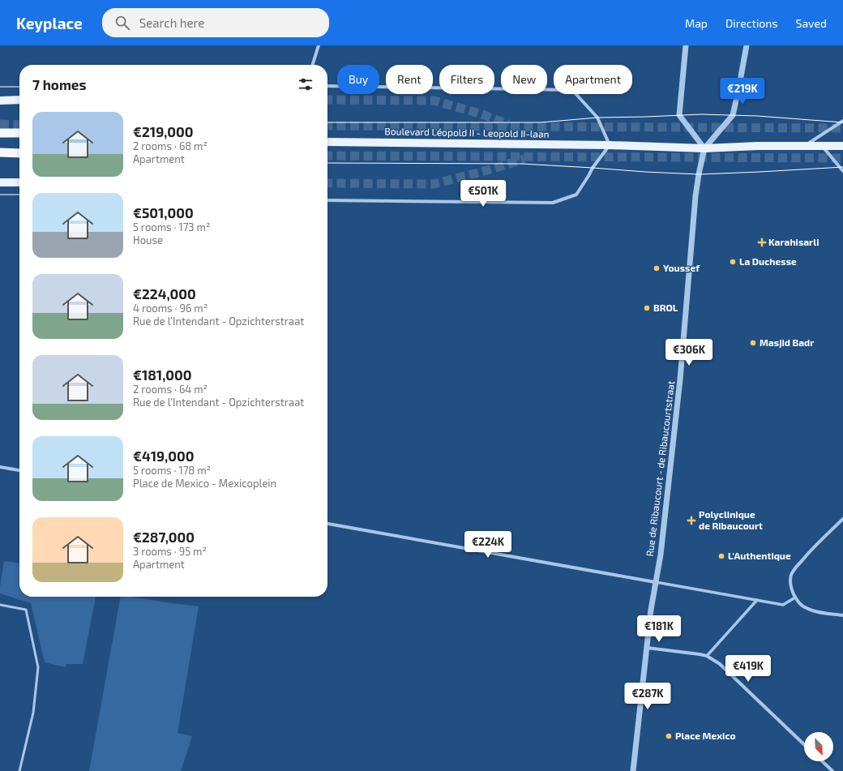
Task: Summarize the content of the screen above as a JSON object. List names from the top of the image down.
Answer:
{
  "streets": {
    "main road": ["Boulevard Léopold II - Leopold II-laan"],
    "street": ["Rue de Ribaucourt - de Ribaucourtstraat"]
  },
  "crossings": [
    ["Boulevard Léopold II - Leopold II-laan", "Rue de Ribaucourt - de Ribaucourtstraat"]
  ],
  "places": {
    "health": ["Karahisarli", "Polyclinique de Ribaucourt"],
    "other": [
      "La Duchesse",
      "Youssef",
      "BROL",
      "Masjid Badr",
      "L'Authentique",
      "Place Mexico"
    ]
  },
  "north": "bottom right",
  "page": {
    "header": "Keyplace",
    "search": "Search here",
    "nav": ["Map", "Directions", "Saved"],
    "chip": [
      "Buy",
      "Rent",
      "Filters",
      "New",
      "Apartment"
    ],
    "heading": "7 homes",
    "price": [
      "€219K",
      "€501K",
      "€306K",
      "€224K",
      "€181K",
      "€419K",
      "€287K"
    ],
    "list": [
      {
        "name": "€219,000",
        "note": "2 rooms · 68 m² · Apartment"
      },
      {
        "name": "€501,000",
        "note": "5 rooms · 173 m² · House"
      },
      {
        "name": "€224,000",
        "note": "4 rooms · 96 m² · Rue de l'Intendant - Opzichterstraat"
      },
      {
        "name": "€181,000",
        "note": "2 rooms · 64 m² · Rue de l'Intendant - Opzichterstraat"
      },
      {
        "name": "€419,000",
        "note": "5 rooms · 178 m² · Place de Mexico - Mexicoplein"
      },
      {
        "name": "€287,000",
        "note": "3 rooms · 95 m² · Apartment"
      }
    ]
  }
}
